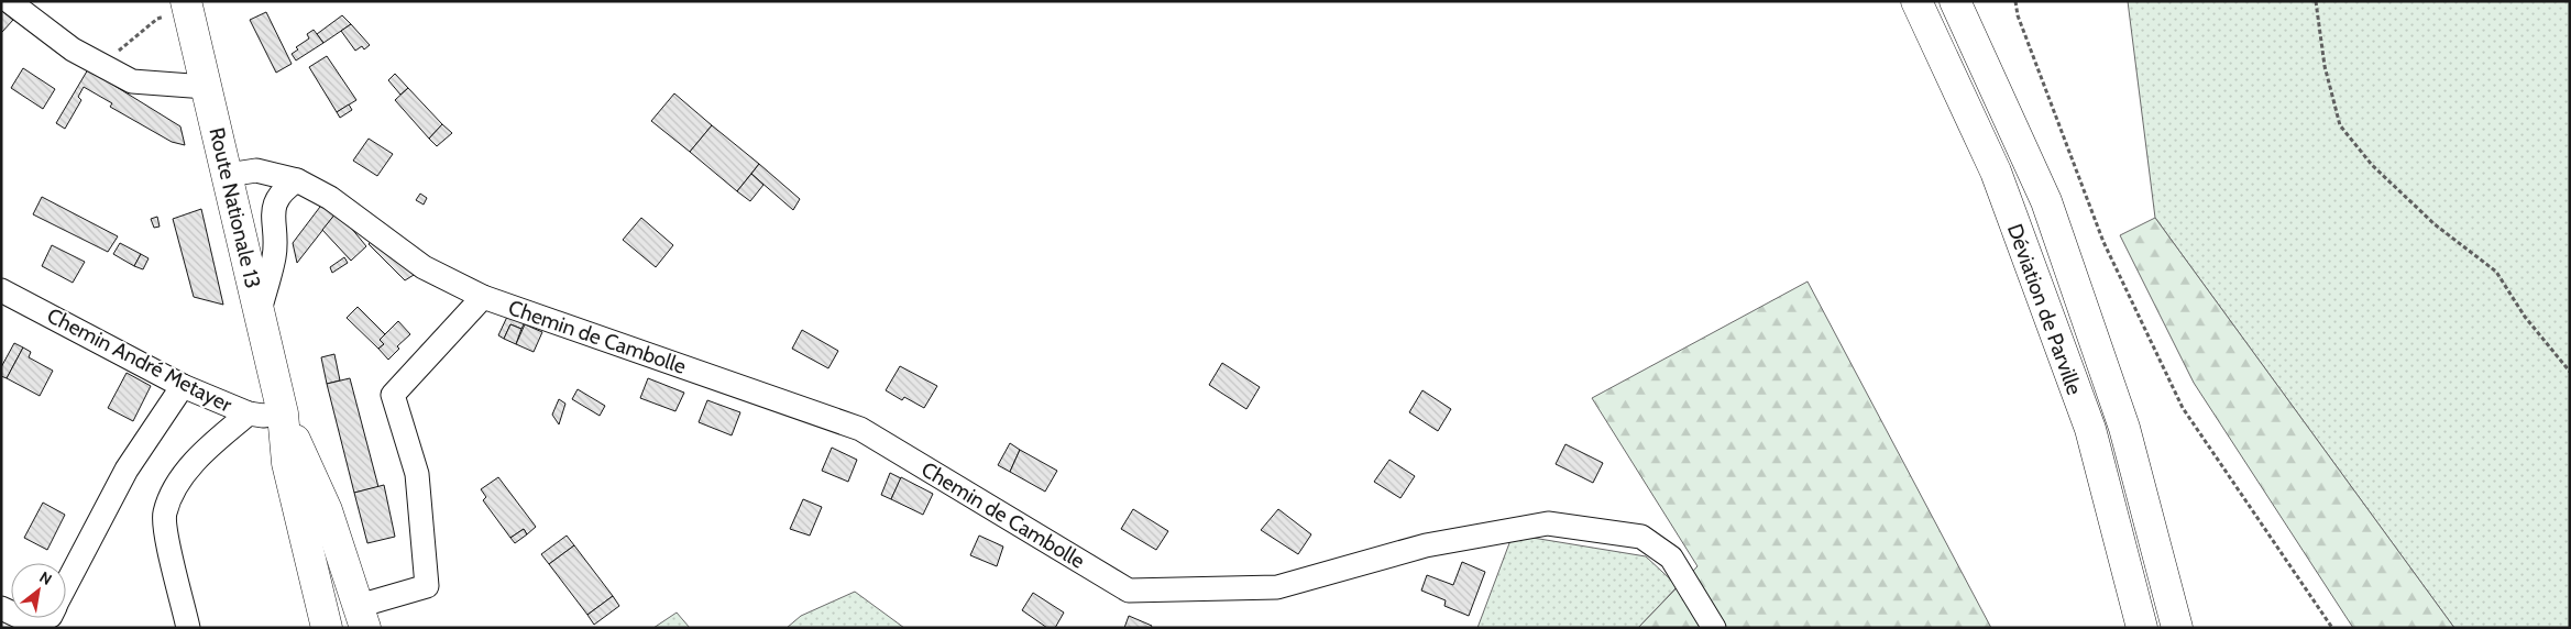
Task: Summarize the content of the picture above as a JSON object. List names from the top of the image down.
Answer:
{
  "streets": {
    "main road": ["Route Nationale 13", "Déviation de Parville"],
    "street": ["Chemin de Cambolle", "Chemin André Metayer"]
  },
  "crossings": [
    ["Route Nationale 13", "Chemin de Cambolle"],
    ["Route Nationale 13", "Chemin André Metayer"]
  ],
  "north": "top right"
}
